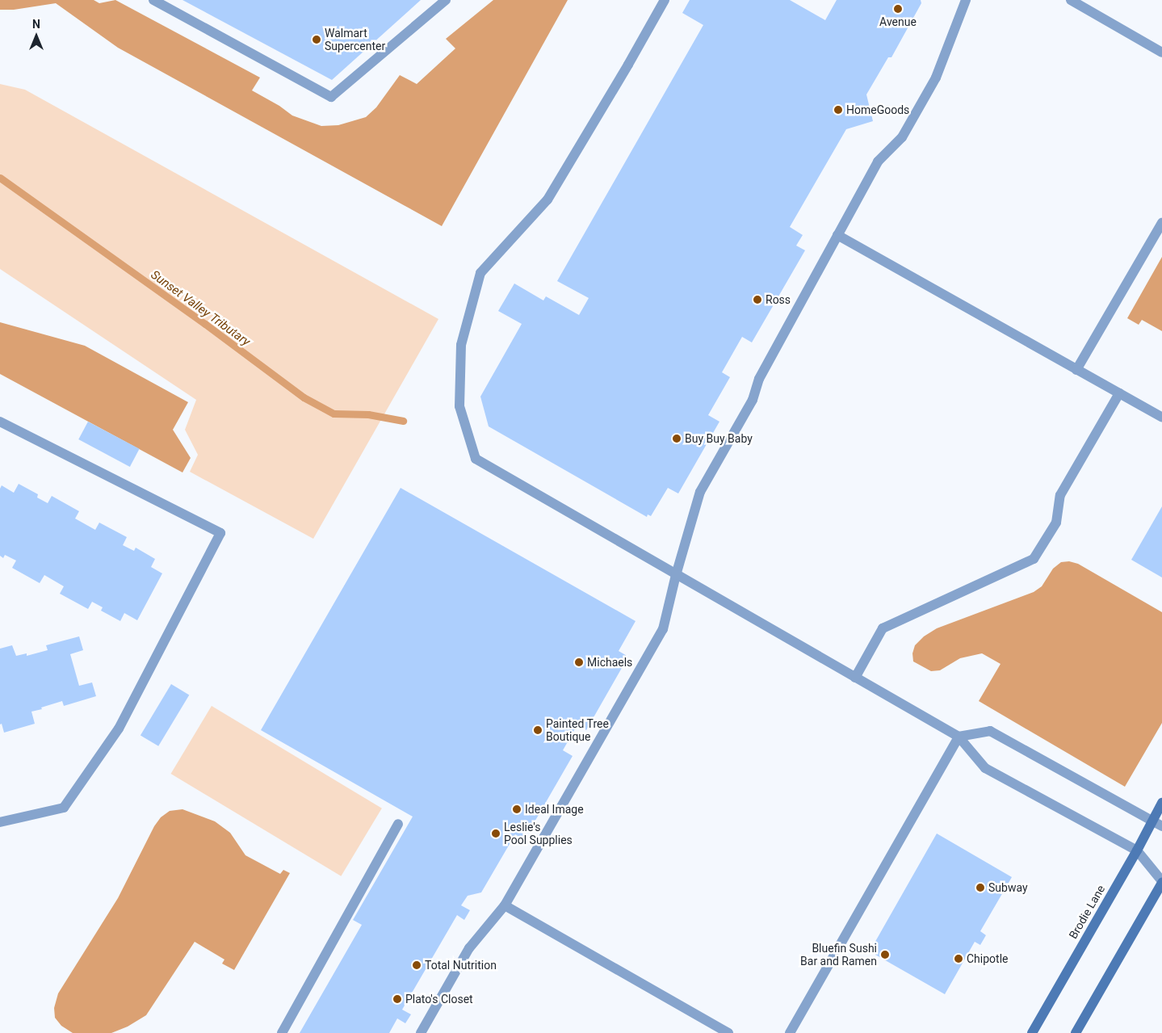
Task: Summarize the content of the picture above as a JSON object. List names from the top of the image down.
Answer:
{
  "streets": {
    "main road": ["Brodie Lane"]
  },
  "water": ["Sunset Valley Tributary"],
  "places": [
    "Avenue",
    "Walmart Supercenter",
    "HomeGoods",
    "Ross",
    "Buy Buy Baby",
    "Michaels",
    "Painted Tree Boutique",
    "Ideal Image",
    "Leslie's Pool Supplies",
    "Subway",
    "Bluefin Sushi Bar and Ramen",
    "Chipotle",
    "Total Nutrition",
    "Plato's Closet"
  ],
  "north": "top"
}
